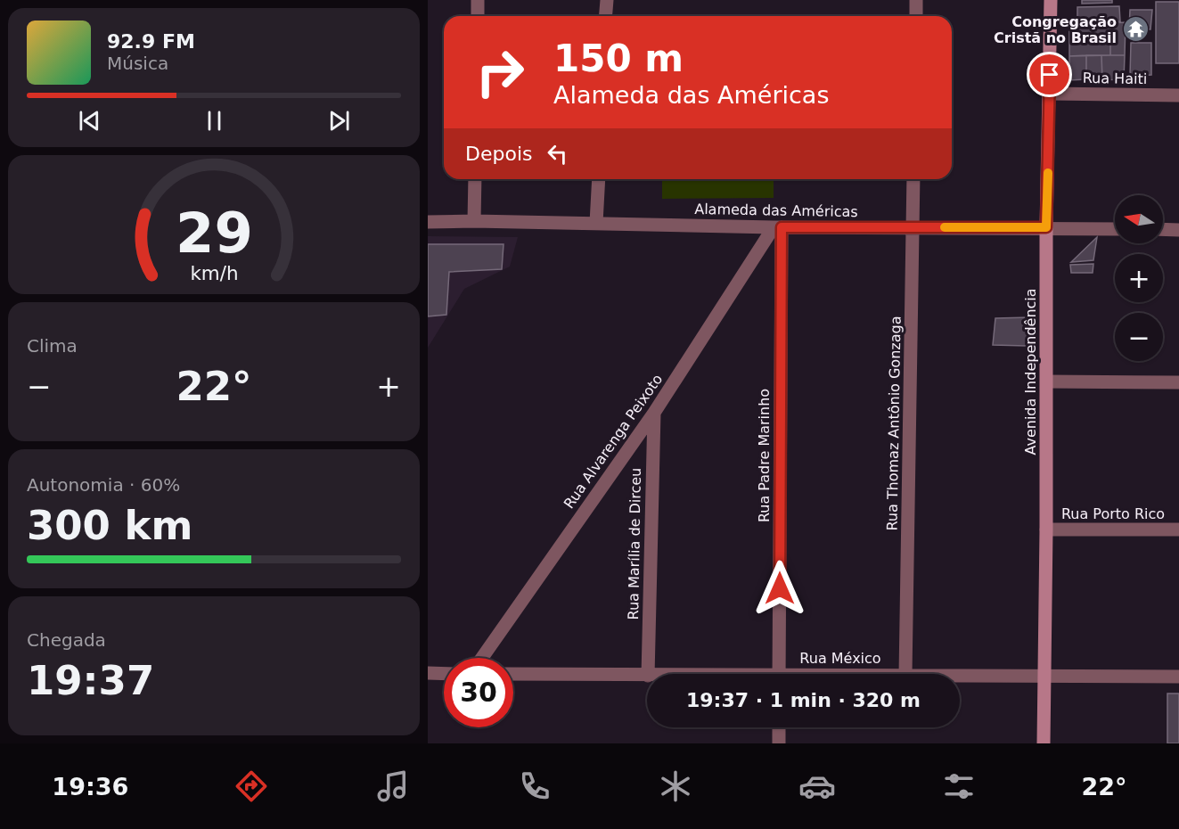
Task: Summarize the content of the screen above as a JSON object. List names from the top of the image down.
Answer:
{
  "streets": {
    "street": [
      "Rua Haiti",
      "Alameda das Américas",
      "Avenida Independência",
      "Rua Thomaz Antônio Gonzaga",
      "Rua Alvarenga Peixoto",
      "Rua Padre Marinho",
      "Rua Porto Rico",
      "Rua Marília de Dirceu",
      "Rua México"
    ]
  },
  "crossings": [
    ["Rua Haiti", "Avenida Independência"],
    ["Alameda das Américas", "Avenida Independência"],
    ["Alameda das Américas", "Rua Thomaz Antônio Gonzaga"],
    ["Alameda das Américas", "Rua Alvarenga Peixoto"],
    ["Alameda das Américas", "Rua Padre Marinho"],
    ["Avenida Independência", "Rua Porto Rico"],
    ["Avenida Independência", "Rua México"],
    ["Rua Alvarenga Peixoto", "Rua Padre Marinho"],
    ["Rua Alvarenga Peixoto", "Rua Marília de Dirceu"]
  ],
  "places": {
    "temple": ["Congregação Cristã no Brasil"]
  },
  "north": "left",
  "page": {
    "turn": ["150 m", "Alameda das Américas"],
    "song": ["92.9 FM", "Música"],
    "then": "Depois",
    "map_buttons": ["+", "−"],
    "tile": [
      "Clima",
      ["Autonomia · 60%", "300 km"],
      ["Chegada", "19:37"]
    ],
    "heat": ["−", "22°", "+"],
    "limit": "30",
    "trip": "19:37 · 1 min · 320 m",
    "tabs": ["19:36", "22°"],
    "gauge": ["29", "km/h"]
  }
}
